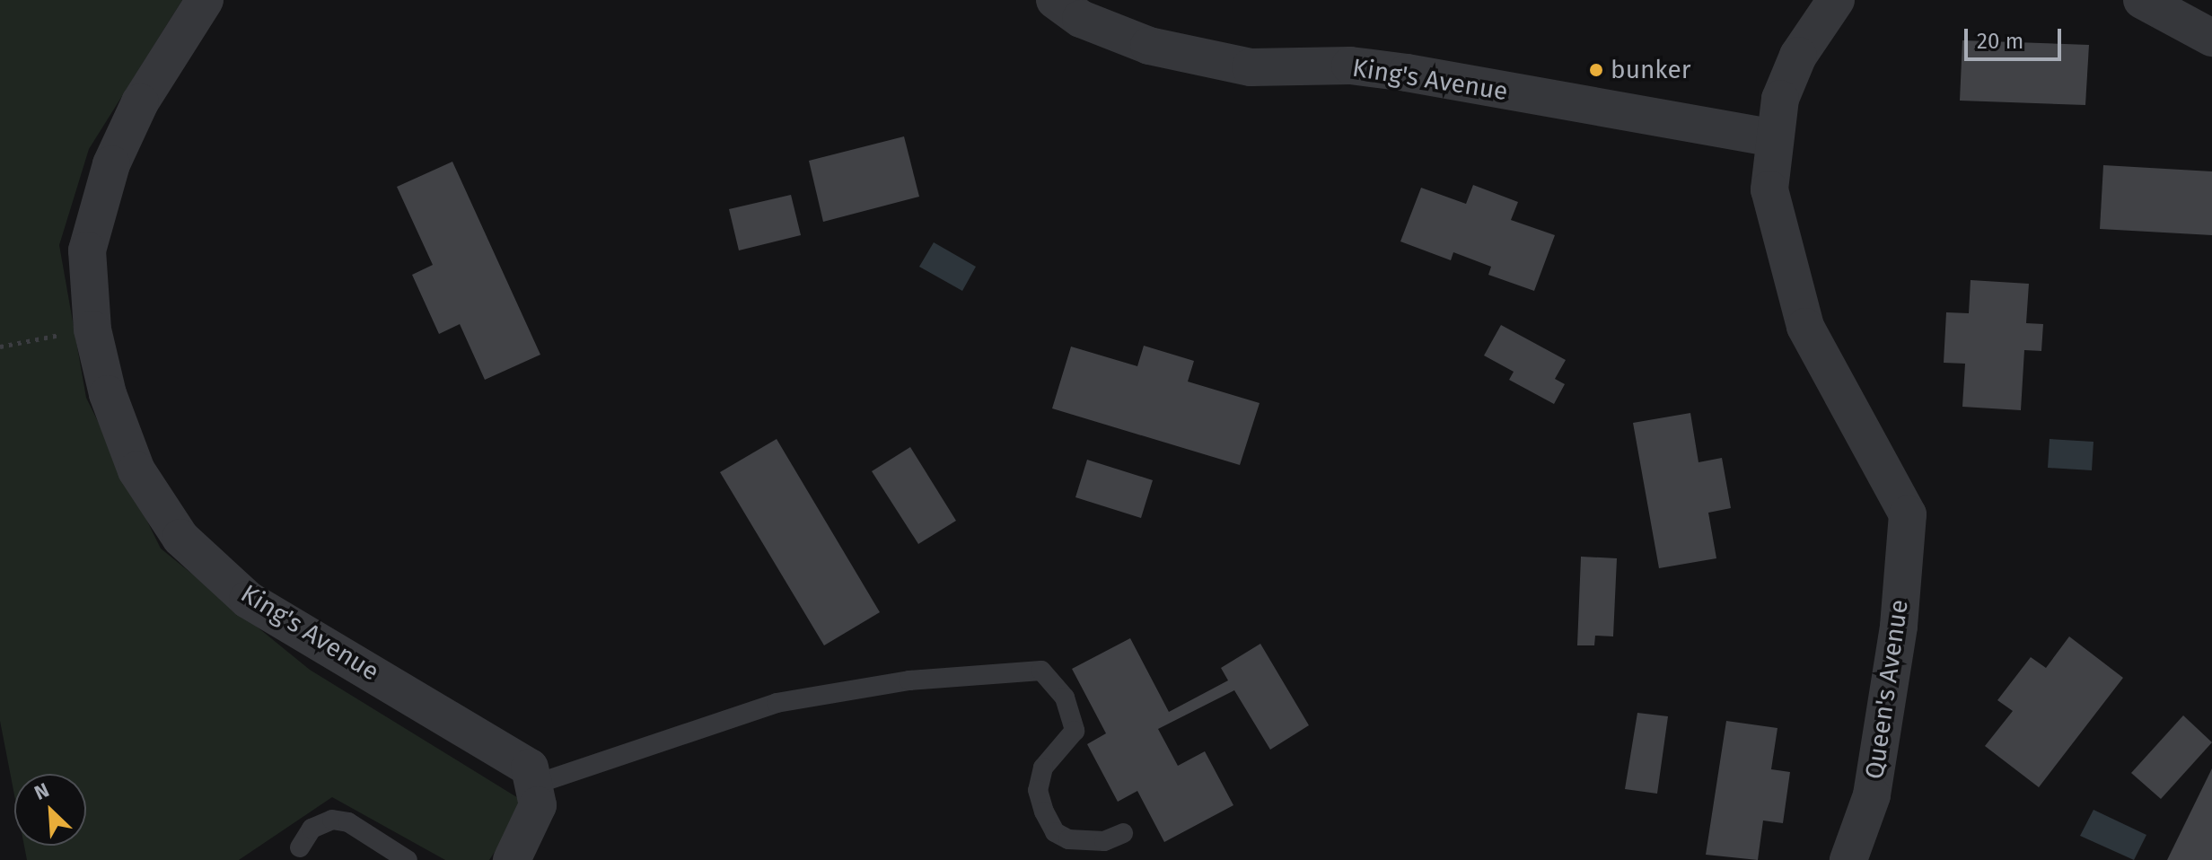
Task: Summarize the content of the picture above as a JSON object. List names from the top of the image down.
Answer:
{
  "streets": {
    "street": ["King's Avenue", "Queen's Avenue"]
  },
  "crossings": [
    ["King's Avenue", "Queen's Avenue"]
  ],
  "places": ["bunker"],
  "scale_bar": "20 m",
  "north": "top left"
}
